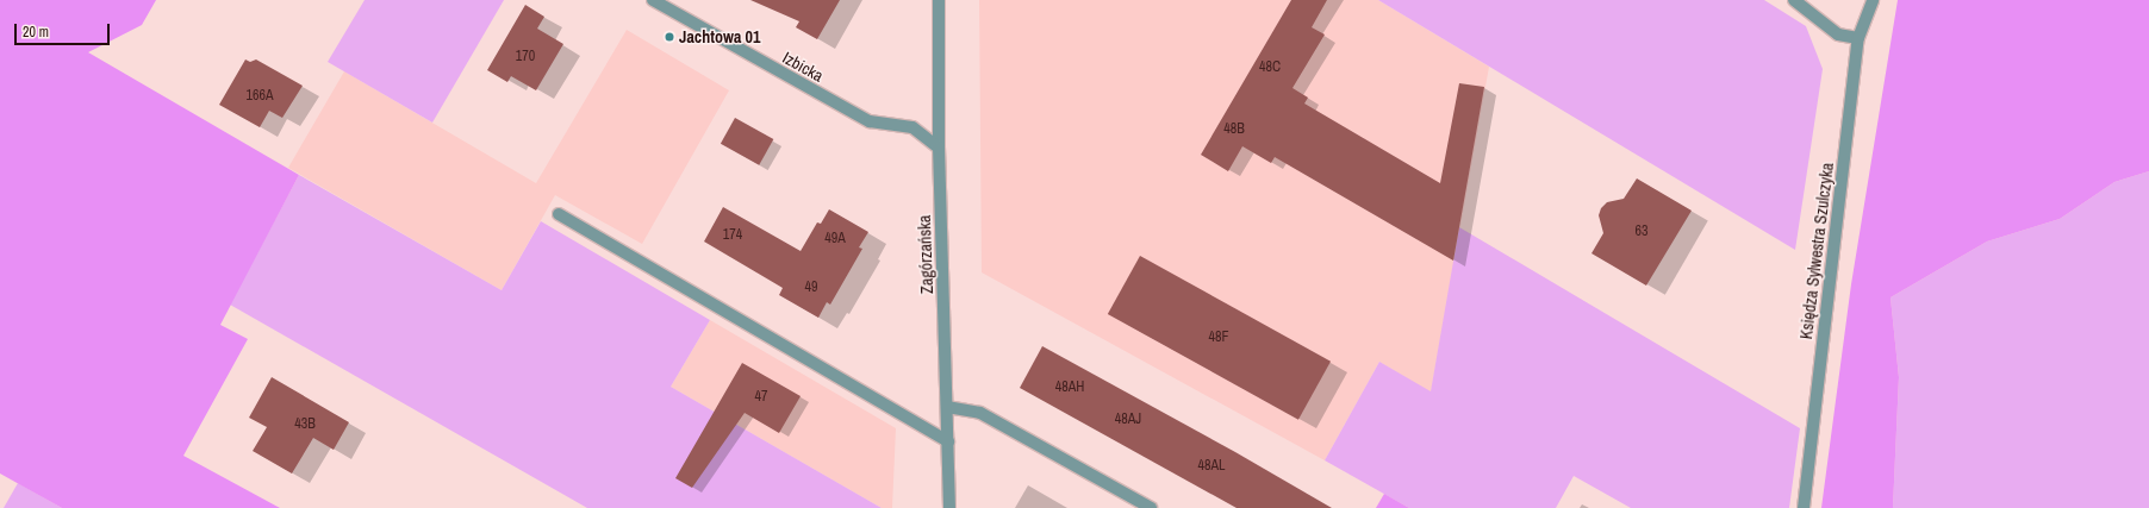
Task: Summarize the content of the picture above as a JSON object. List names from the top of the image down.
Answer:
{
  "streets": {
    "street": ["Izbicka", "Księdza Sylwestra Szulczyka", "Zagórzańska"]
  },
  "crossings": [
    ["Izbicka", "Zagórzańska"]
  ],
  "places": ["Jachtowa 01"],
  "house_numbers": [
    "170",
    "48C",
    "166A",
    "48B",
    "63",
    "174",
    "49A",
    "49",
    "48F",
    "48AH",
    "47",
    "48AJ",
    "43B",
    "48AL"
  ],
  "scale_bar": "20 m"
}
